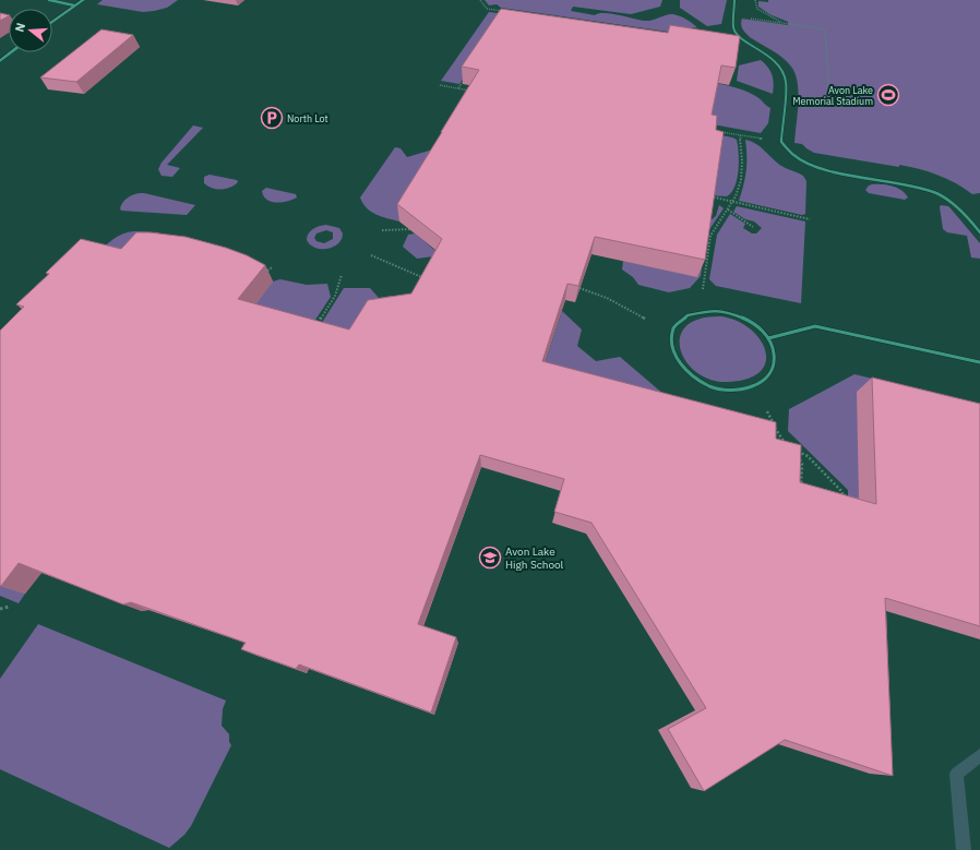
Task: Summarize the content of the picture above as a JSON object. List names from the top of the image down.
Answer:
{
  "places": {
    "sports": ["Avon Lake Memorial Stadium"],
    "parking": ["North Lot"],
    "school or university": ["Avon Lake High School"]
  },
  "north": "left"
}
